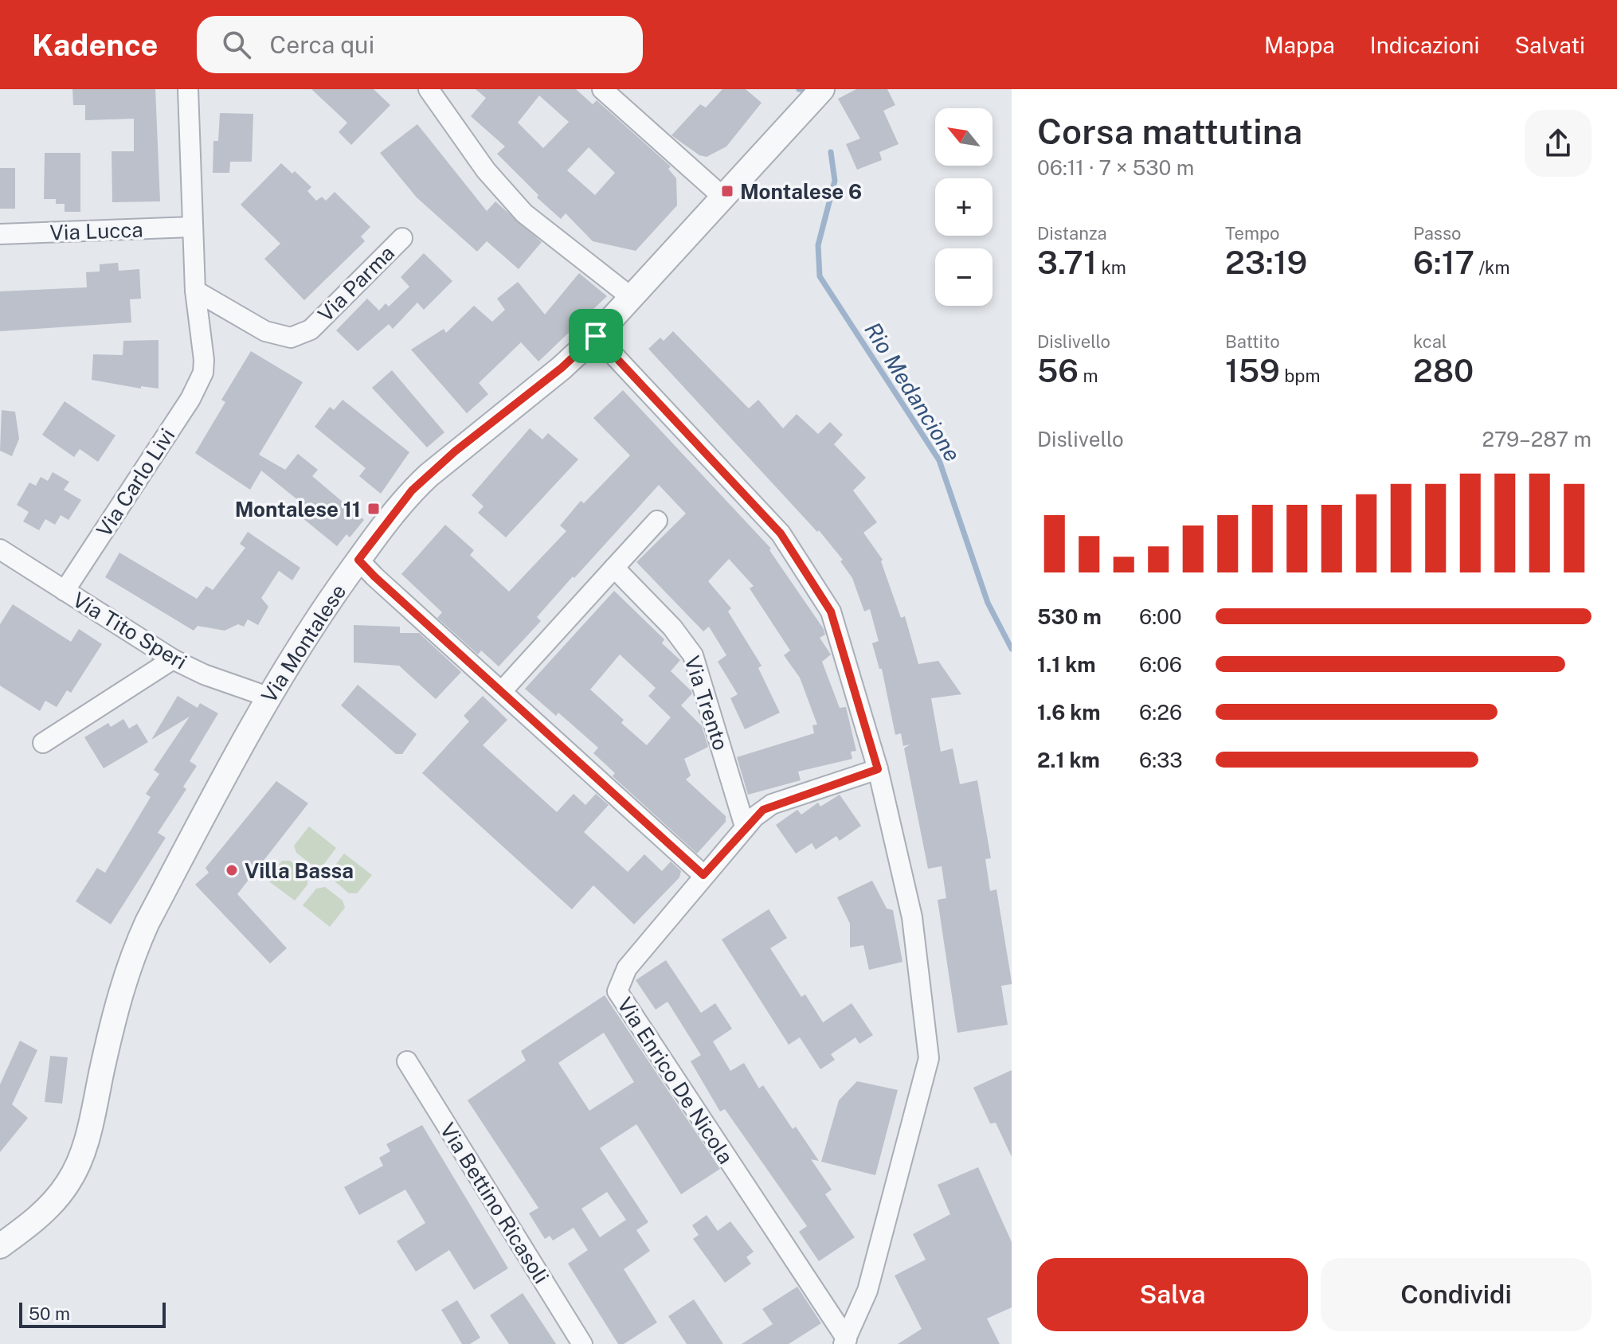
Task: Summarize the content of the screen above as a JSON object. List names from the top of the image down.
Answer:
{
  "streets": {
    "street": [
      "Via Lucca",
      "Via Parma",
      "Via Carlo Livi",
      "Via Tito Speri",
      "Via Montalese",
      "Via Trento",
      "Via Enrico De Nicola",
      "Via Bettino Ricasoli"
    ]
  },
  "crossings": [
    ["Via Parma", "Via Carlo Livi"],
    ["Via Carlo Livi", "Via Tito Speri"],
    ["Via Tito Speri", "Via Montalese"],
    ["Via Trento", "Via Enrico De Nicola"]
  ],
  "water": ["Rio Medancione"],
  "places": {
    "transit": ["Montalese 6", "Montalese 11"],
    "other": ["Villa Bassa"]
  },
  "scale_bar": "50 m",
  "north": "top left",
  "page": {
    "header": "Kadence",
    "search": "Cerca qui",
    "nav": ["Mappa", "Indicazioni", "Salvati"],
    "heading": ["Corsa mattutina", "06:11 · 7 × 530 m"],
    "map_buttons": ["+", "−"],
    "stats": [
      ["Distanza", "3.71 km"],
      ["Tempo", "23:19"],
      ["Passo", "6:17 /km"],
      ["Dislivello", "56 m"],
      ["Battito", "159 bpm"],
      ["kcal", "280"]
    ],
    "chart": ["Dislivello", "279–287 m"],
    "list": [
      {
        "name": "530 m",
        "note": "6:00"
      },
      {
        "name": "1.1 km",
        "note": "6:06"
      },
      {
        "name": "1.6 km",
        "note": "6:26"
      },
      {
        "name": "2.1 km",
        "note": "6:33"
      }
    ],
    "buttons": ["Salva", "Condividi"],
    "scale": "50 m"
  }
}
